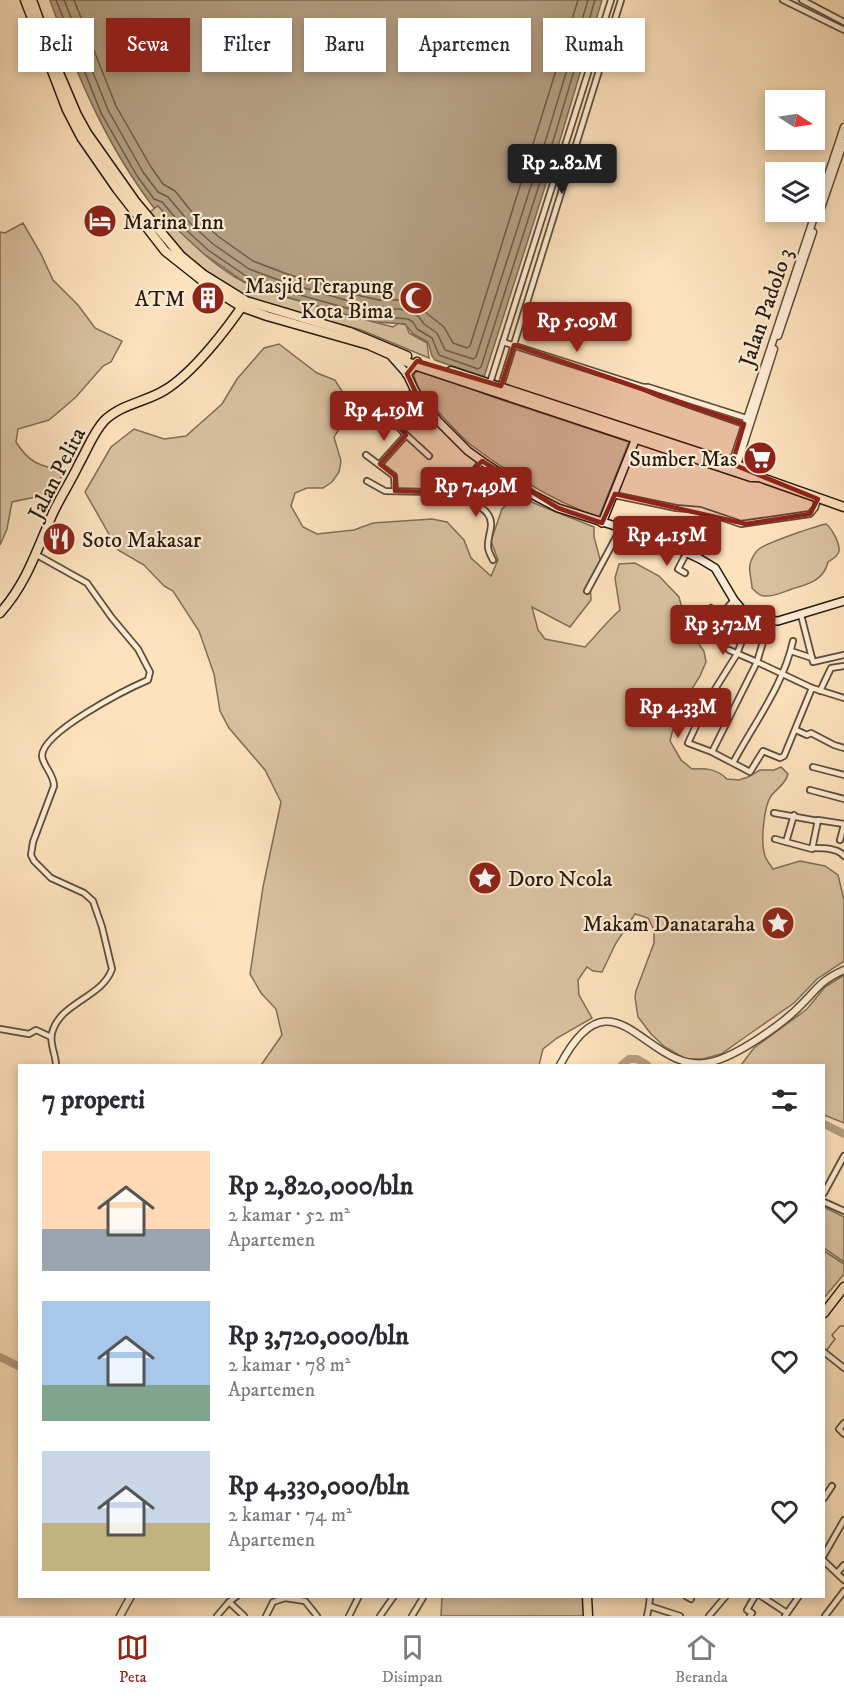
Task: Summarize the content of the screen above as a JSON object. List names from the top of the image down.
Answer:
{
  "streets": {
    "highway": ["Jalan Pelita"],
    "street": ["Jalan Padolo 3"]
  },
  "places": {
    "hotel": ["Marina Inn"],
    "building": ["ATM"],
    "mosque": ["Masjid Terapung Kota Bima"],
    "supermarket": ["Sumber Mas"],
    "restaurant": ["Soto Makasar"],
    "place": ["Doro Ncola", "Makam Danataraha"]
  },
  "north": "right",
  "page": {
    "chip": [
      "Beli",
      "Sewa",
      "Filter",
      "Baru",
      "Apartemen",
      "Rumah"
    ],
    "price": [
      "Rp 2.82M",
      "Rp 5.09M",
      "Rp 4.19M",
      "Rp 7.49M",
      "Rp 4.15M",
      "Rp 3.72M",
      "Rp 4.33M"
    ],
    "heading": "7 properti",
    "list": [
      {
        "name": "Rp 2,820,000/bln",
        "note": "2 kamar · 52 m² · Apartemen"
      },
      {
        "name": "Rp 3,720,000/bln",
        "note": "2 kamar · 78 m² · Apartemen"
      },
      {
        "name": "Rp 4,330,000/bln",
        "note": "2 kamar · 74 m² · Apartemen"
      }
    ],
    "tabs": ["Peta", "Disimpan", "Beranda"]
  }
}
